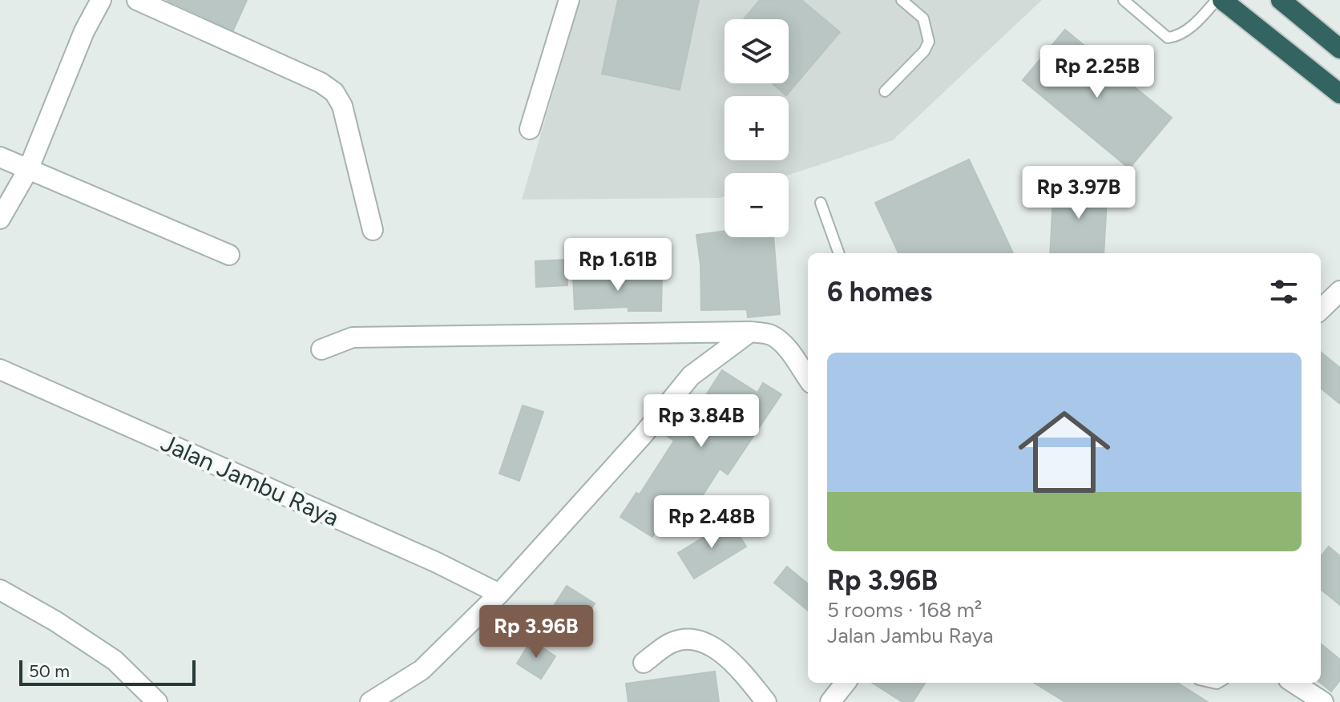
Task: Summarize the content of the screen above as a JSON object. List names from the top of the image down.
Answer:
{
  "streets": {
    "street": ["Jalan Jambu Raya"]
  },
  "scale_bar": "50 m",
  "page": {
    "map_buttons": ["+", "−"],
    "price": [
      "Rp 2.25B",
      "Rp 3.97B",
      "Rp 1.61B",
      "Rp 3.84B",
      "Rp 2.48B",
      "Rp 3.96B"
    ],
    "heading": "6 homes",
    "list": [
      {
        "name": "Rp 3.96B",
        "note": "5 rooms · 168 m² · Jalan Jambu Raya"
      }
    ],
    "scale": "50 m"
  }
}
